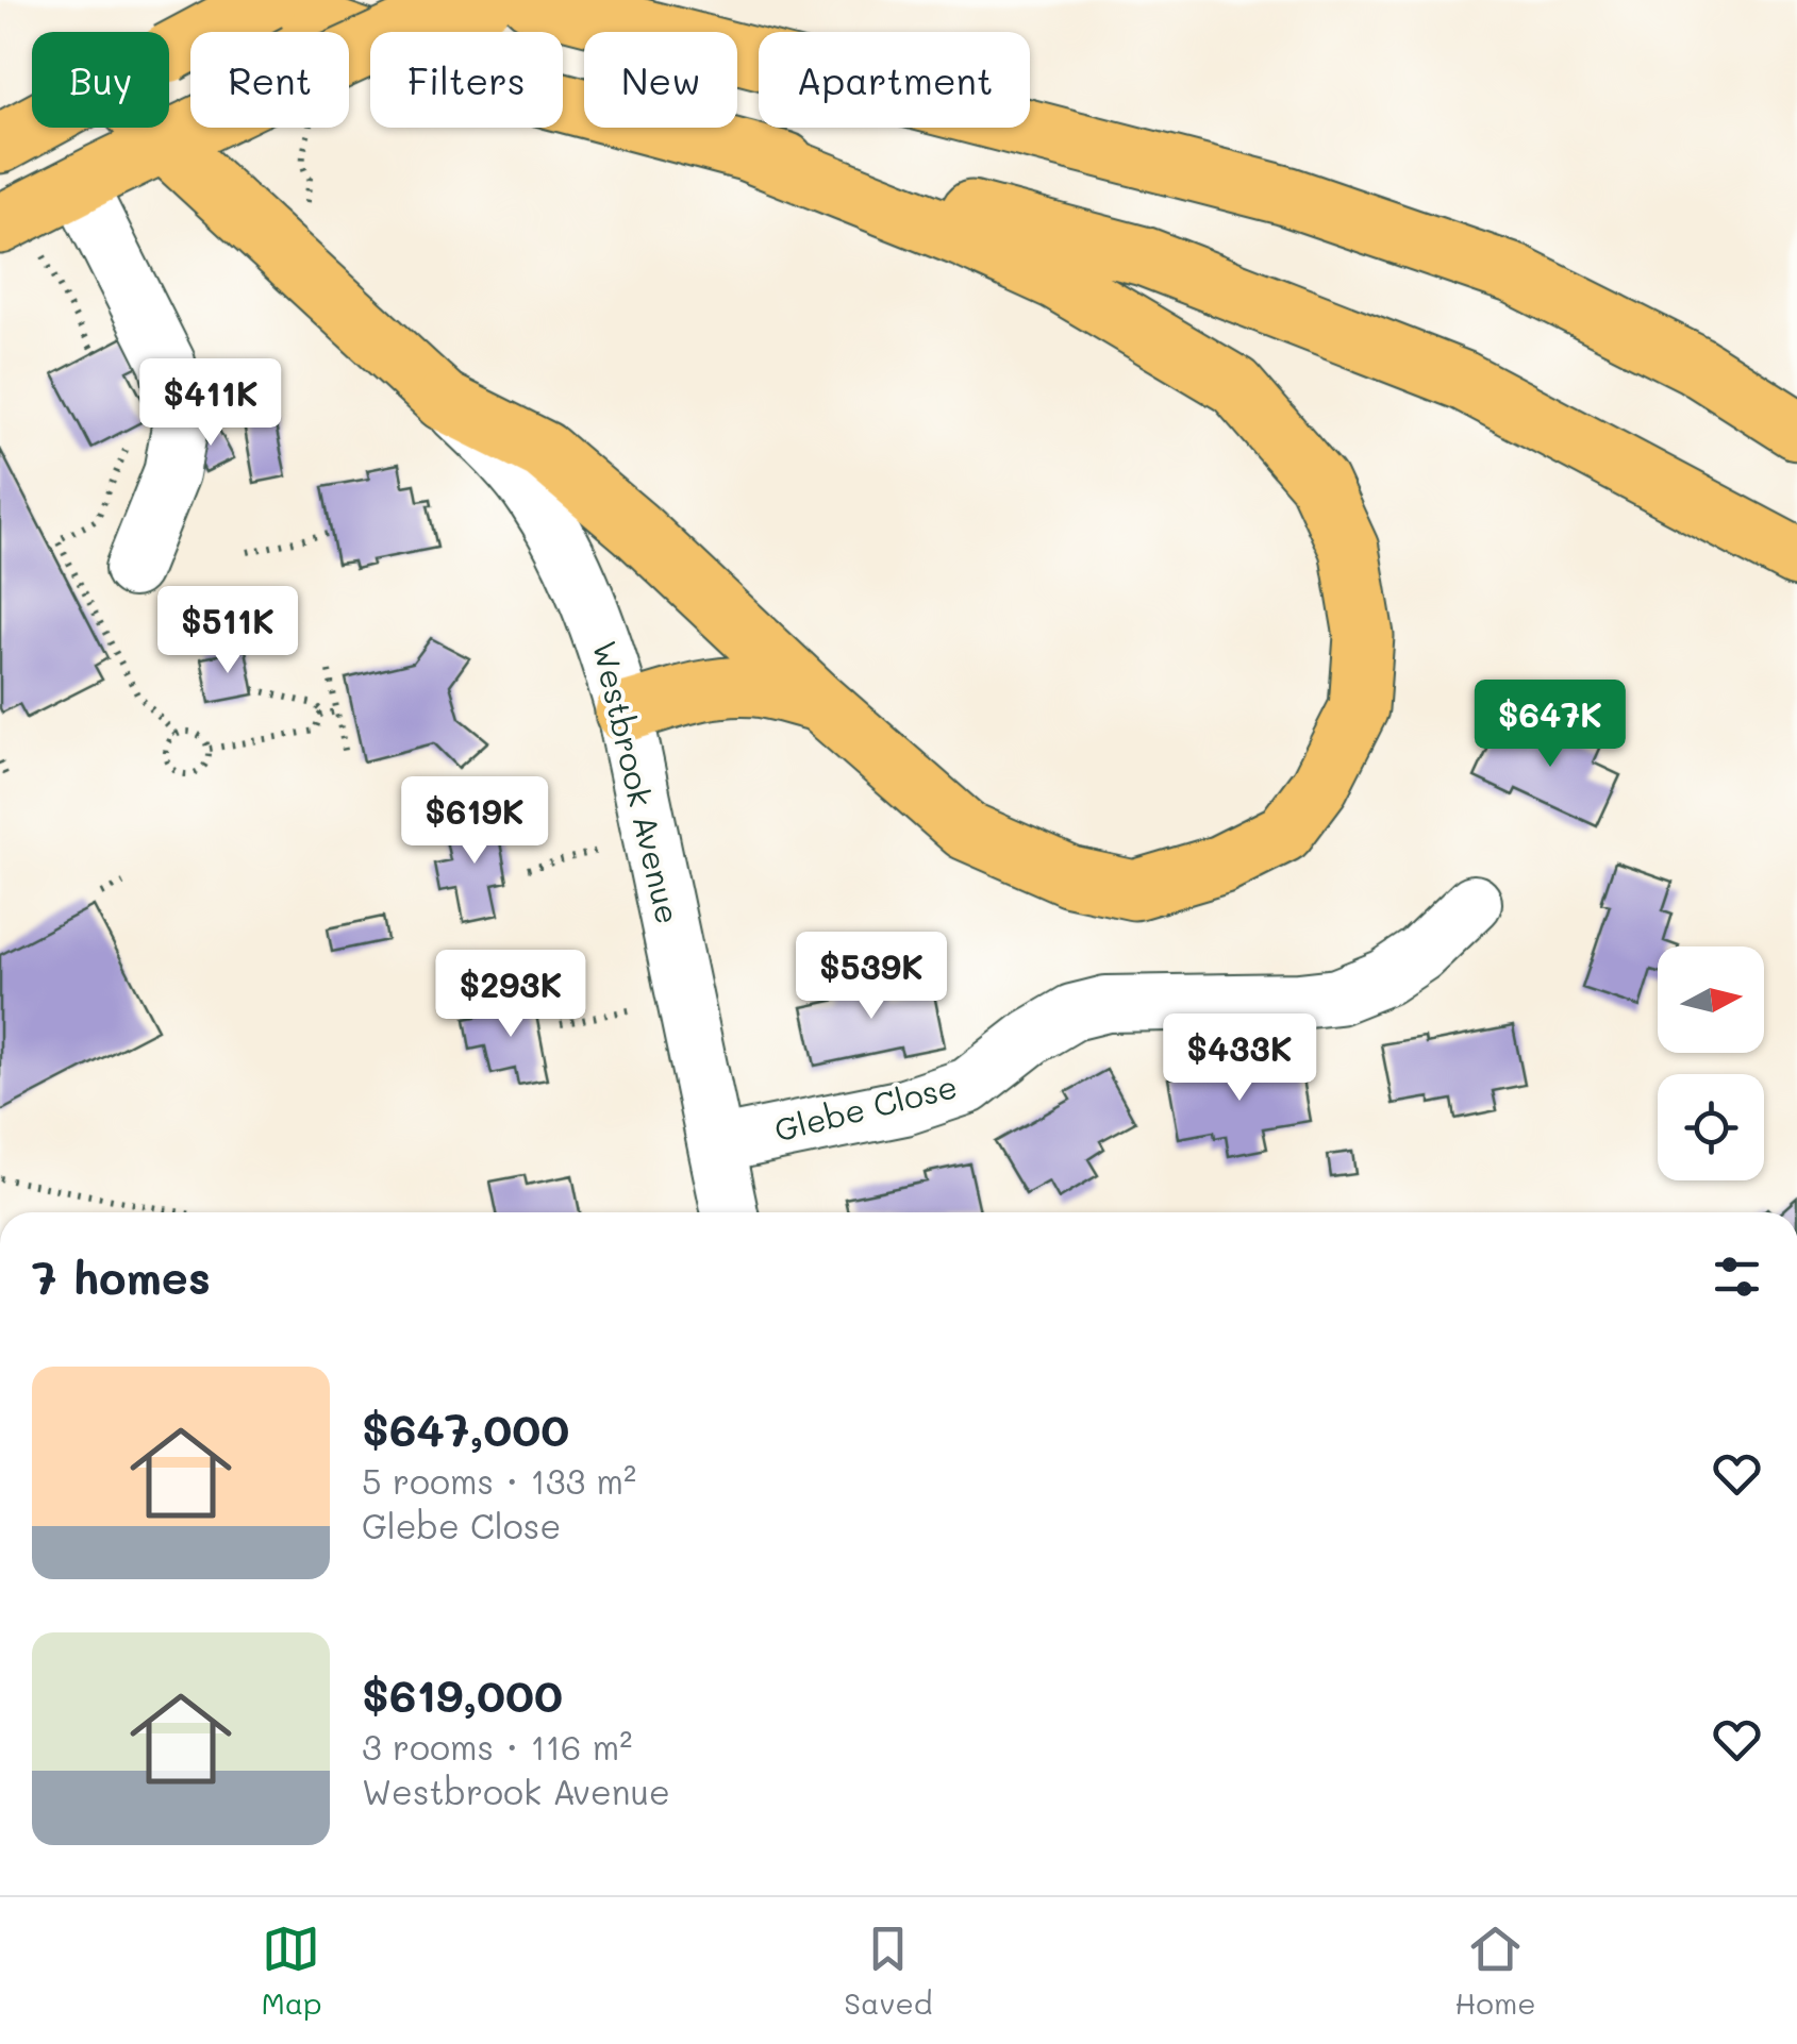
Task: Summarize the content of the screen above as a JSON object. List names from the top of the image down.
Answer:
{
  "streets": {
    "main road": ["Westbrook Avenue"],
    "street": ["Glebe Close"]
  },
  "crossings": [
    ["Westbrook Avenue", "Glebe Close"]
  ],
  "north": "right",
  "page": {
    "chip": [
      "Buy",
      "Rent",
      "Filters",
      "New",
      "Apartment"
    ],
    "price": [
      "$411K",
      "$511K",
      "$647K",
      "$619K",
      "$539K",
      "$293K",
      "$433K"
    ],
    "heading": "7 homes",
    "list": [
      {
        "name": "$647,000",
        "note": "5 rooms · 133 m² · Glebe Close"
      },
      {
        "name": "$619,000",
        "note": "3 rooms · 116 m² · Westbrook Avenue"
      }
    ],
    "tabs": ["Map", "Saved", "Home"]
  }
}
